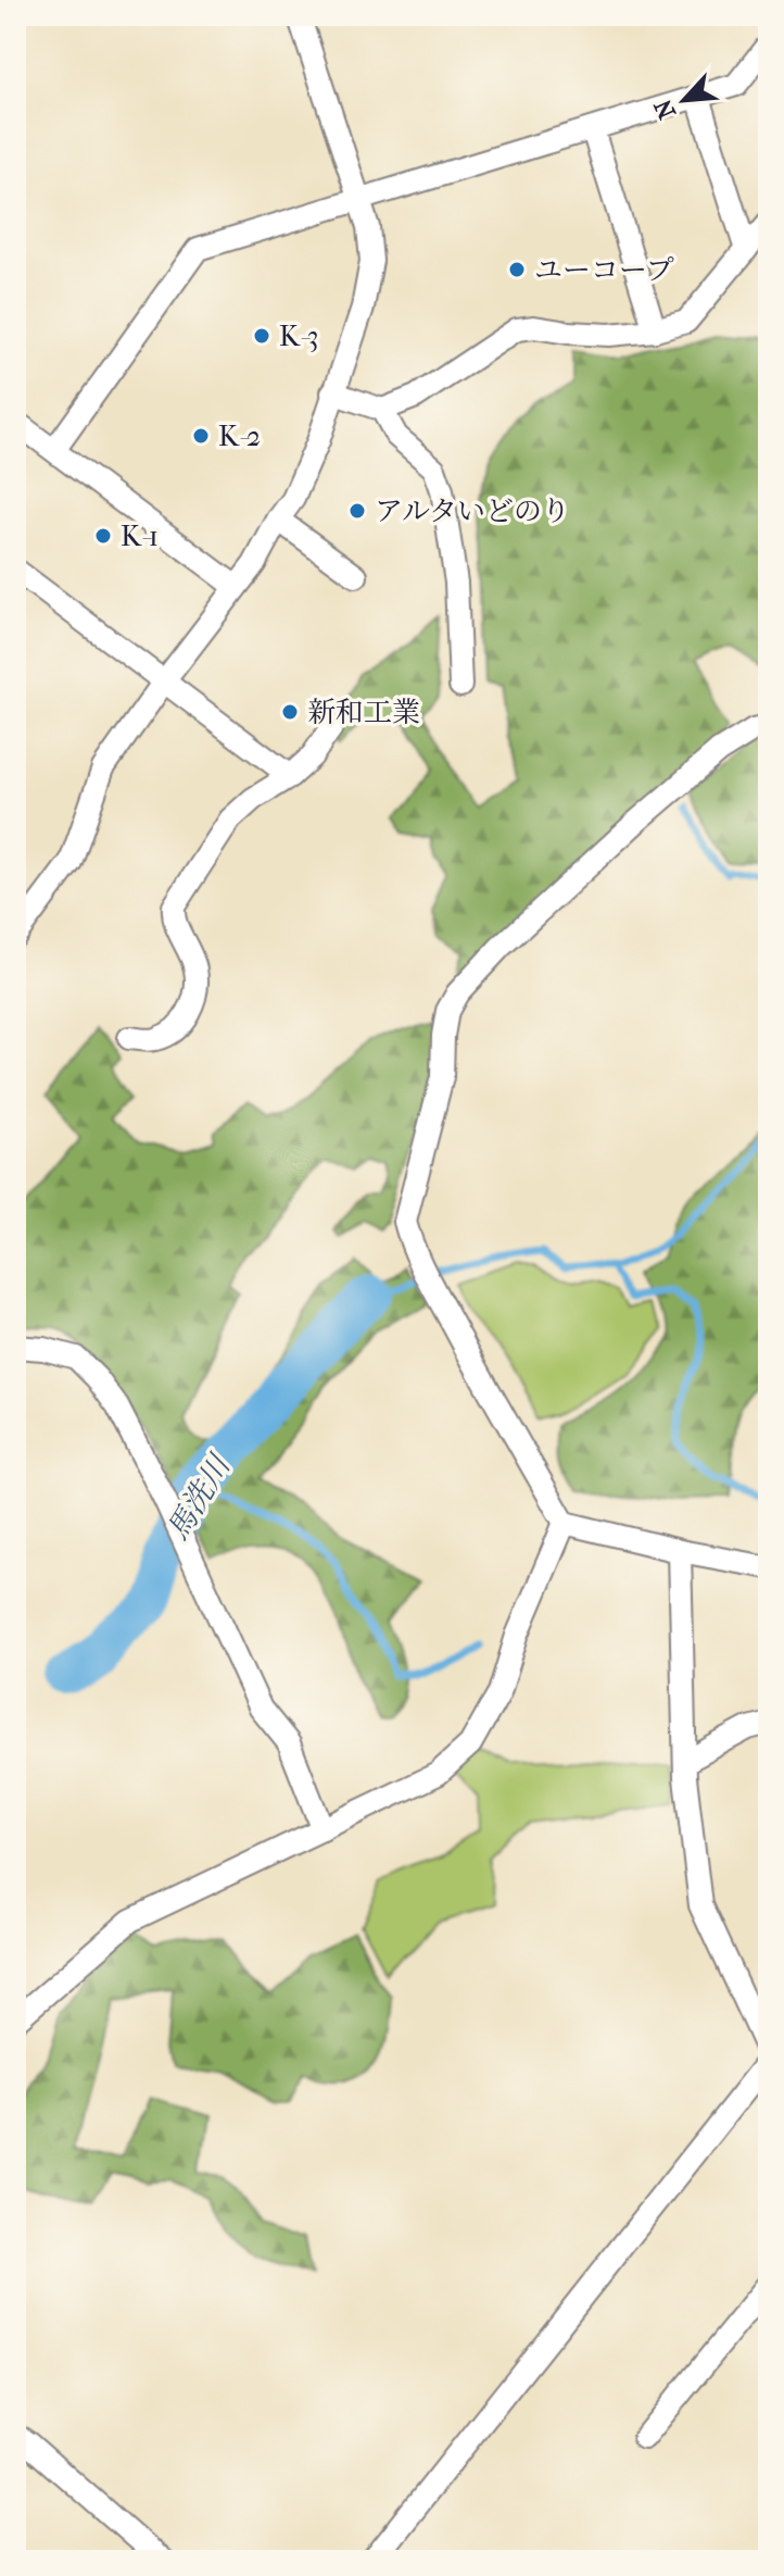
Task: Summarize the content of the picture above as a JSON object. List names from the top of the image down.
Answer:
{
  "water": ["馬洗川"],
  "places": [
    "ユーコープ",
    "K-3",
    "K-2",
    "アルタいどのり",
    "K-1",
    "新和工業"
  ],
  "north": "bottom left"
}
